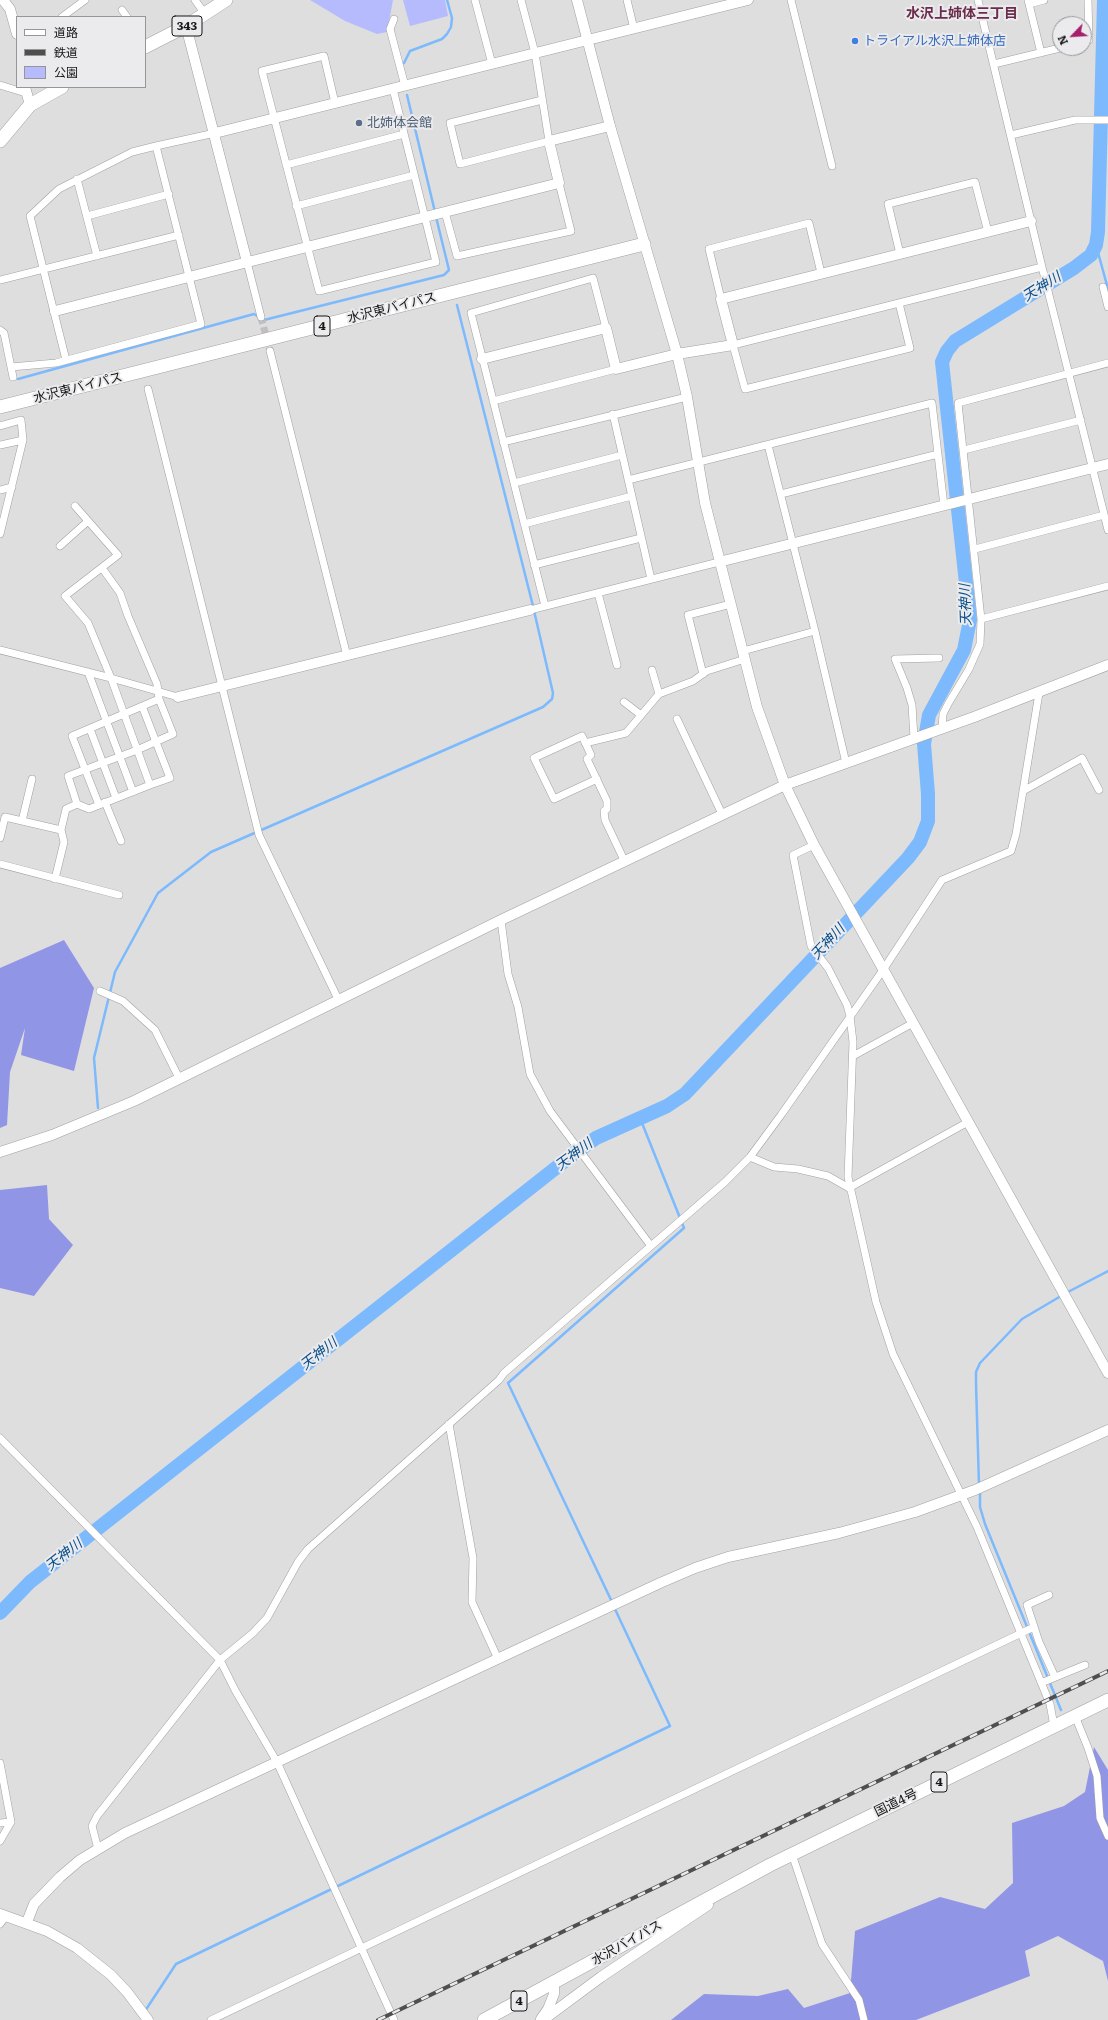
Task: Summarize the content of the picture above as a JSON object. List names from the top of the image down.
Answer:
{
  "streets": {
    "highway": [
      "343",
      "水沢東バイパス",
      "4",
      "国道4号",
      "水沢バイパス"
    ]
  },
  "crossings": [
    ["国道4号", "水沢バイパス"]
  ],
  "districts": ["水沢上姉体三丁目"],
  "water": ["天神川"],
  "places": ["トライアル水沢上姉体店", "北姉体会館"],
  "legend": ["道路", "鉄道", "公園"],
  "north": "bottom left"
}
